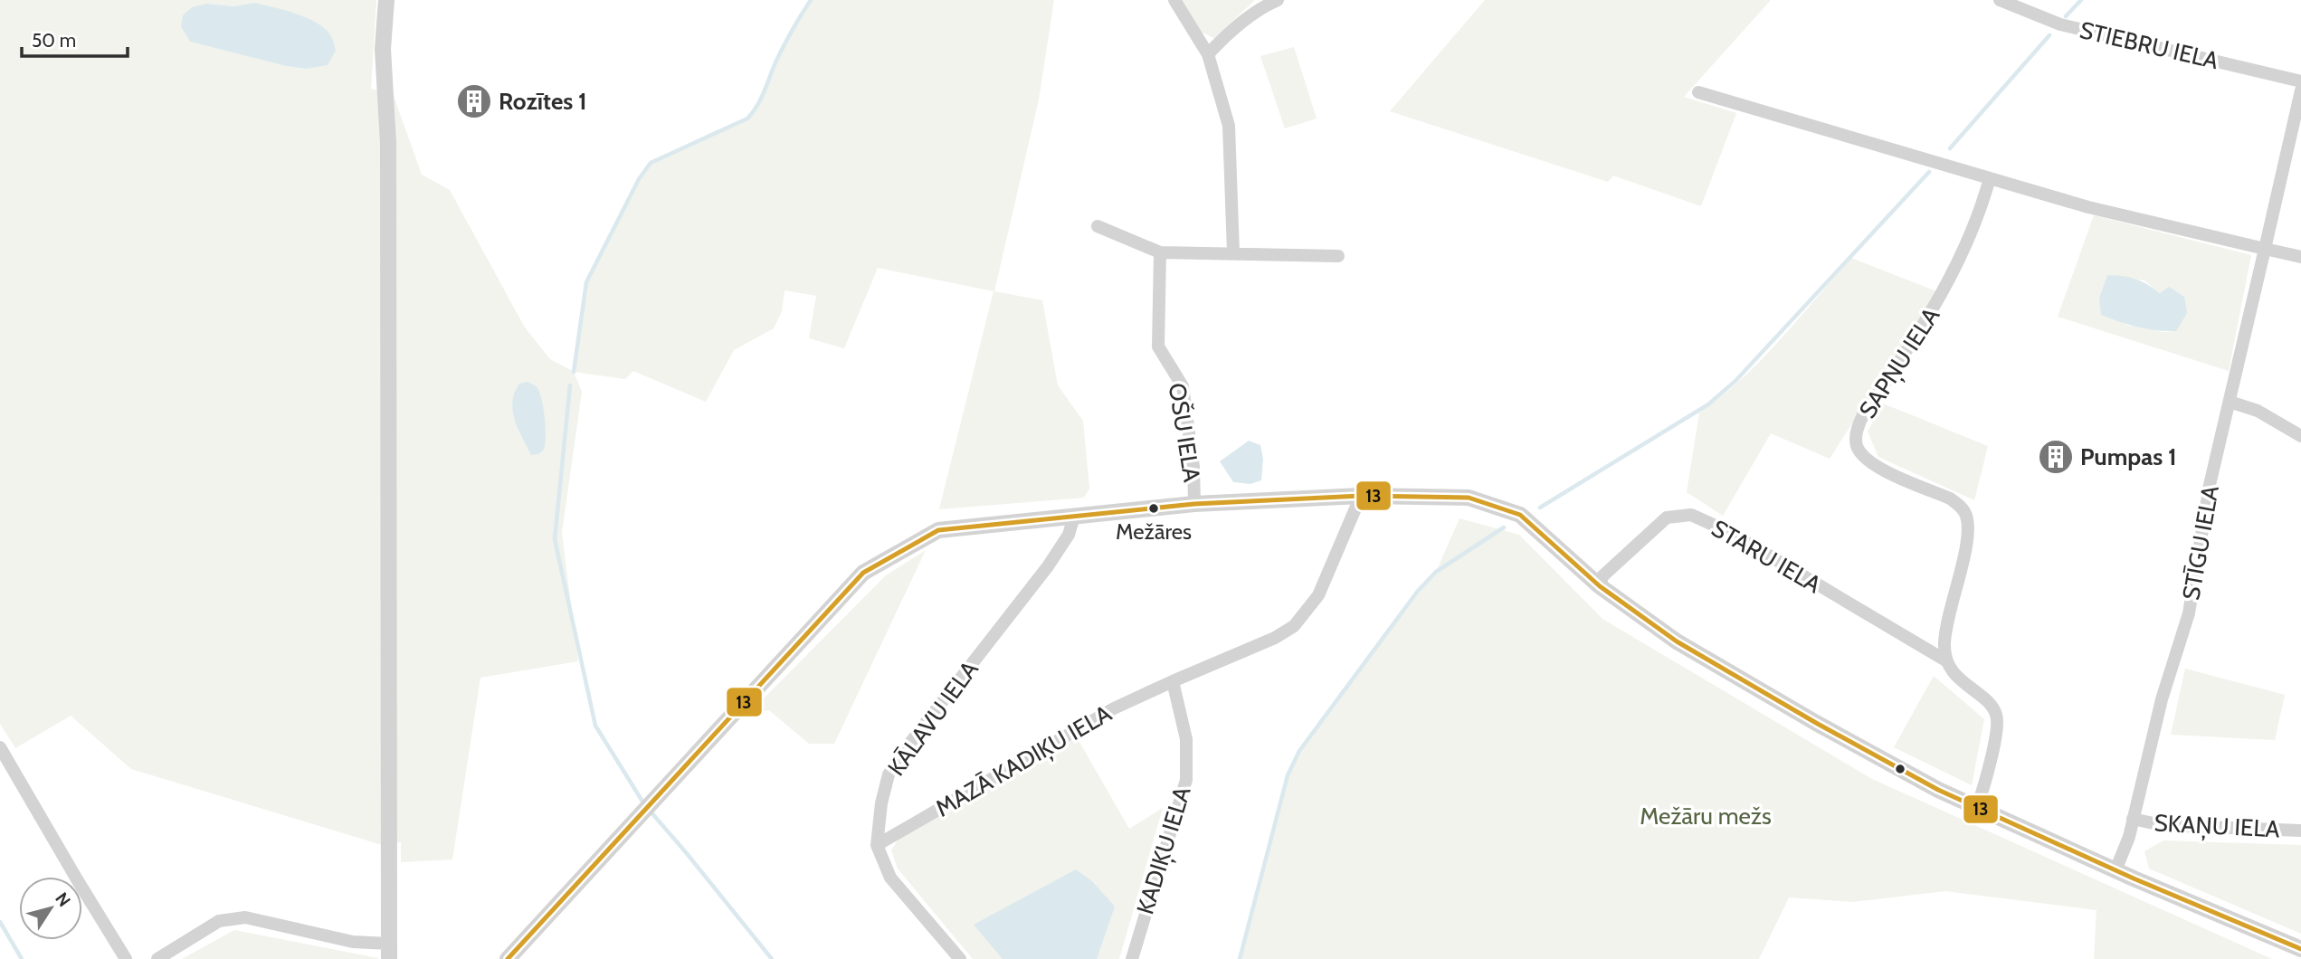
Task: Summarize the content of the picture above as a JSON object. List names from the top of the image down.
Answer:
{
  "streets": {
    "street": [
      "STIEBRU IELA",
      "SAPŅU IELA",
      "OŠU IELA",
      "STĪGU IELA",
      "STARU IELA",
      "KĀLAVU IELA",
      "MAZĀ KADIĶU IELA",
      "SKAŅU IELA",
      "KADIĶU IELA"
    ]
  },
  "crossings": [
    ["SAPŅU IELA", "STARU IELA"],
    ["STĪGU IELA", "SKAŅU IELA"],
    ["KĀLAVU IELA", "MAZĀ KADIĶU IELA"],
    ["MAZĀ KADIĶU IELA", "KADIĶU IELA"]
  ],
  "parks": ["Mežāru mežs"],
  "places": {
    "building": ["Rozītes 1", "Pumpas 1"],
    "other": ["Mežāres"]
  },
  "lines": ["transit line 13"],
  "scale_bar": "50 m",
  "north": "top right"
}
